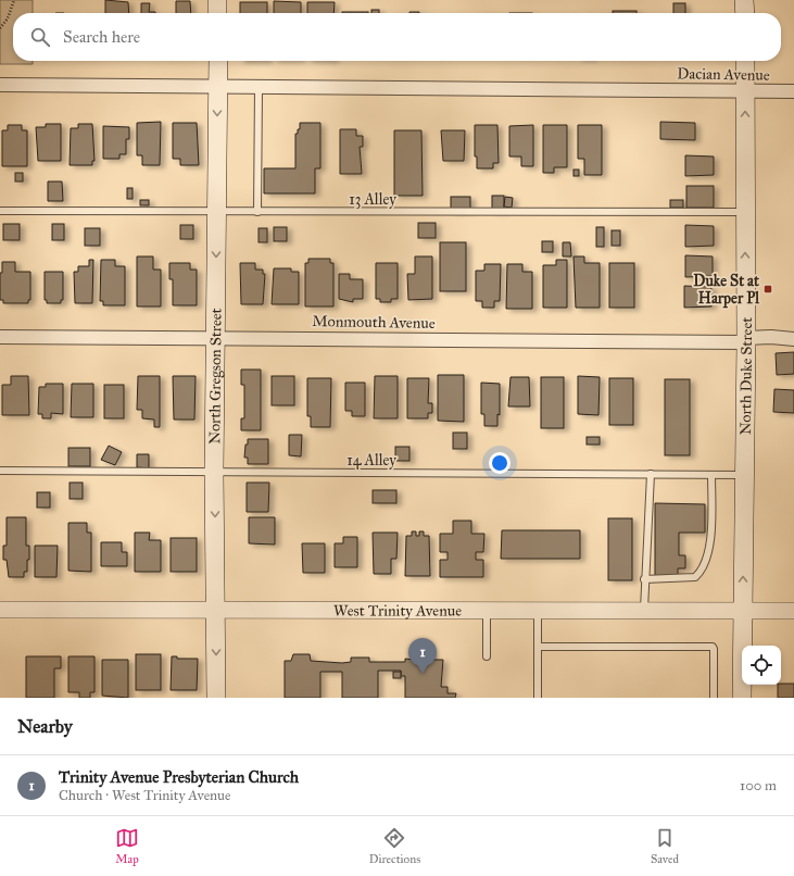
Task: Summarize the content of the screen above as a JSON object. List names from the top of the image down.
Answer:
{
  "streets": {
    "main road": ["North Gregson Street", "North Duke Street"],
    "street": ["Dacian Avenue", "Monmouth Avenue", "West Trinity Avenue"],
    "lane": ["13 Alley", "14 Alley"]
  },
  "crossings": [
    ["Dacian Avenue", "North Gregson Street"],
    ["Dacian Avenue", "North Duke Street"],
    ["13 Alley", "North Gregson Street"],
    ["13 Alley", "North Duke Street"],
    ["Monmouth Avenue", "North Gregson Street"],
    ["Monmouth Avenue", "North Duke Street"],
    ["North Gregson Street", "14 Alley"],
    ["North Gregson Street", "West Trinity Avenue"],
    ["North Duke Street", "14 Alley"],
    ["North Duke Street", "West Trinity Avenue"]
  ],
  "one_way": ["North Gregson Street", "North Duke Street"],
  "places": {
    "transit": ["Duke St at Harper Pl"]
  },
  "page": {
    "search": "Search here",
    "pins": "1",
    "heading": "Nearby",
    "list": [
      {
        "mark": "1",
        "name": "Trinity Avenue Presbyterian Church",
        "note": "Church · West Trinity Avenue",
        "value": "100 m"
      }
    ],
    "nav": ["Map", "Directions", "Saved"]
  }
}
